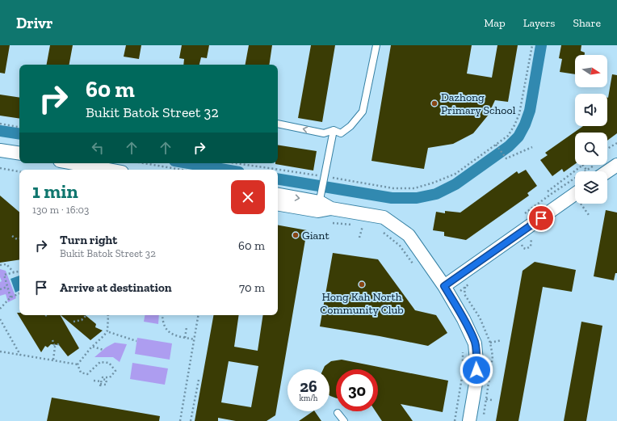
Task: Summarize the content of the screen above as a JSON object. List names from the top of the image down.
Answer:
{
  "places": ["Dazhong Primary School", "Giant", "Hong Kah North Community Club"],
  "north": "right",
  "page": {
    "header": "Drivr",
    "nav": ["Map", "Layers", "Share"],
    "turn": ["60 m", "Bukit Batok Street 32"],
    "heading": ["1 min", "130 m · 16:03"],
    "list": [
      {
        "name": "Turn right",
        "note": "Bukit Batok Street 32",
        "value": "60 m"
      },
      {
        "name": "Arrive at destination",
        "value": "70 m"
      }
    ],
    "speed": "26 km/h",
    "limit": "30"
  }
}
